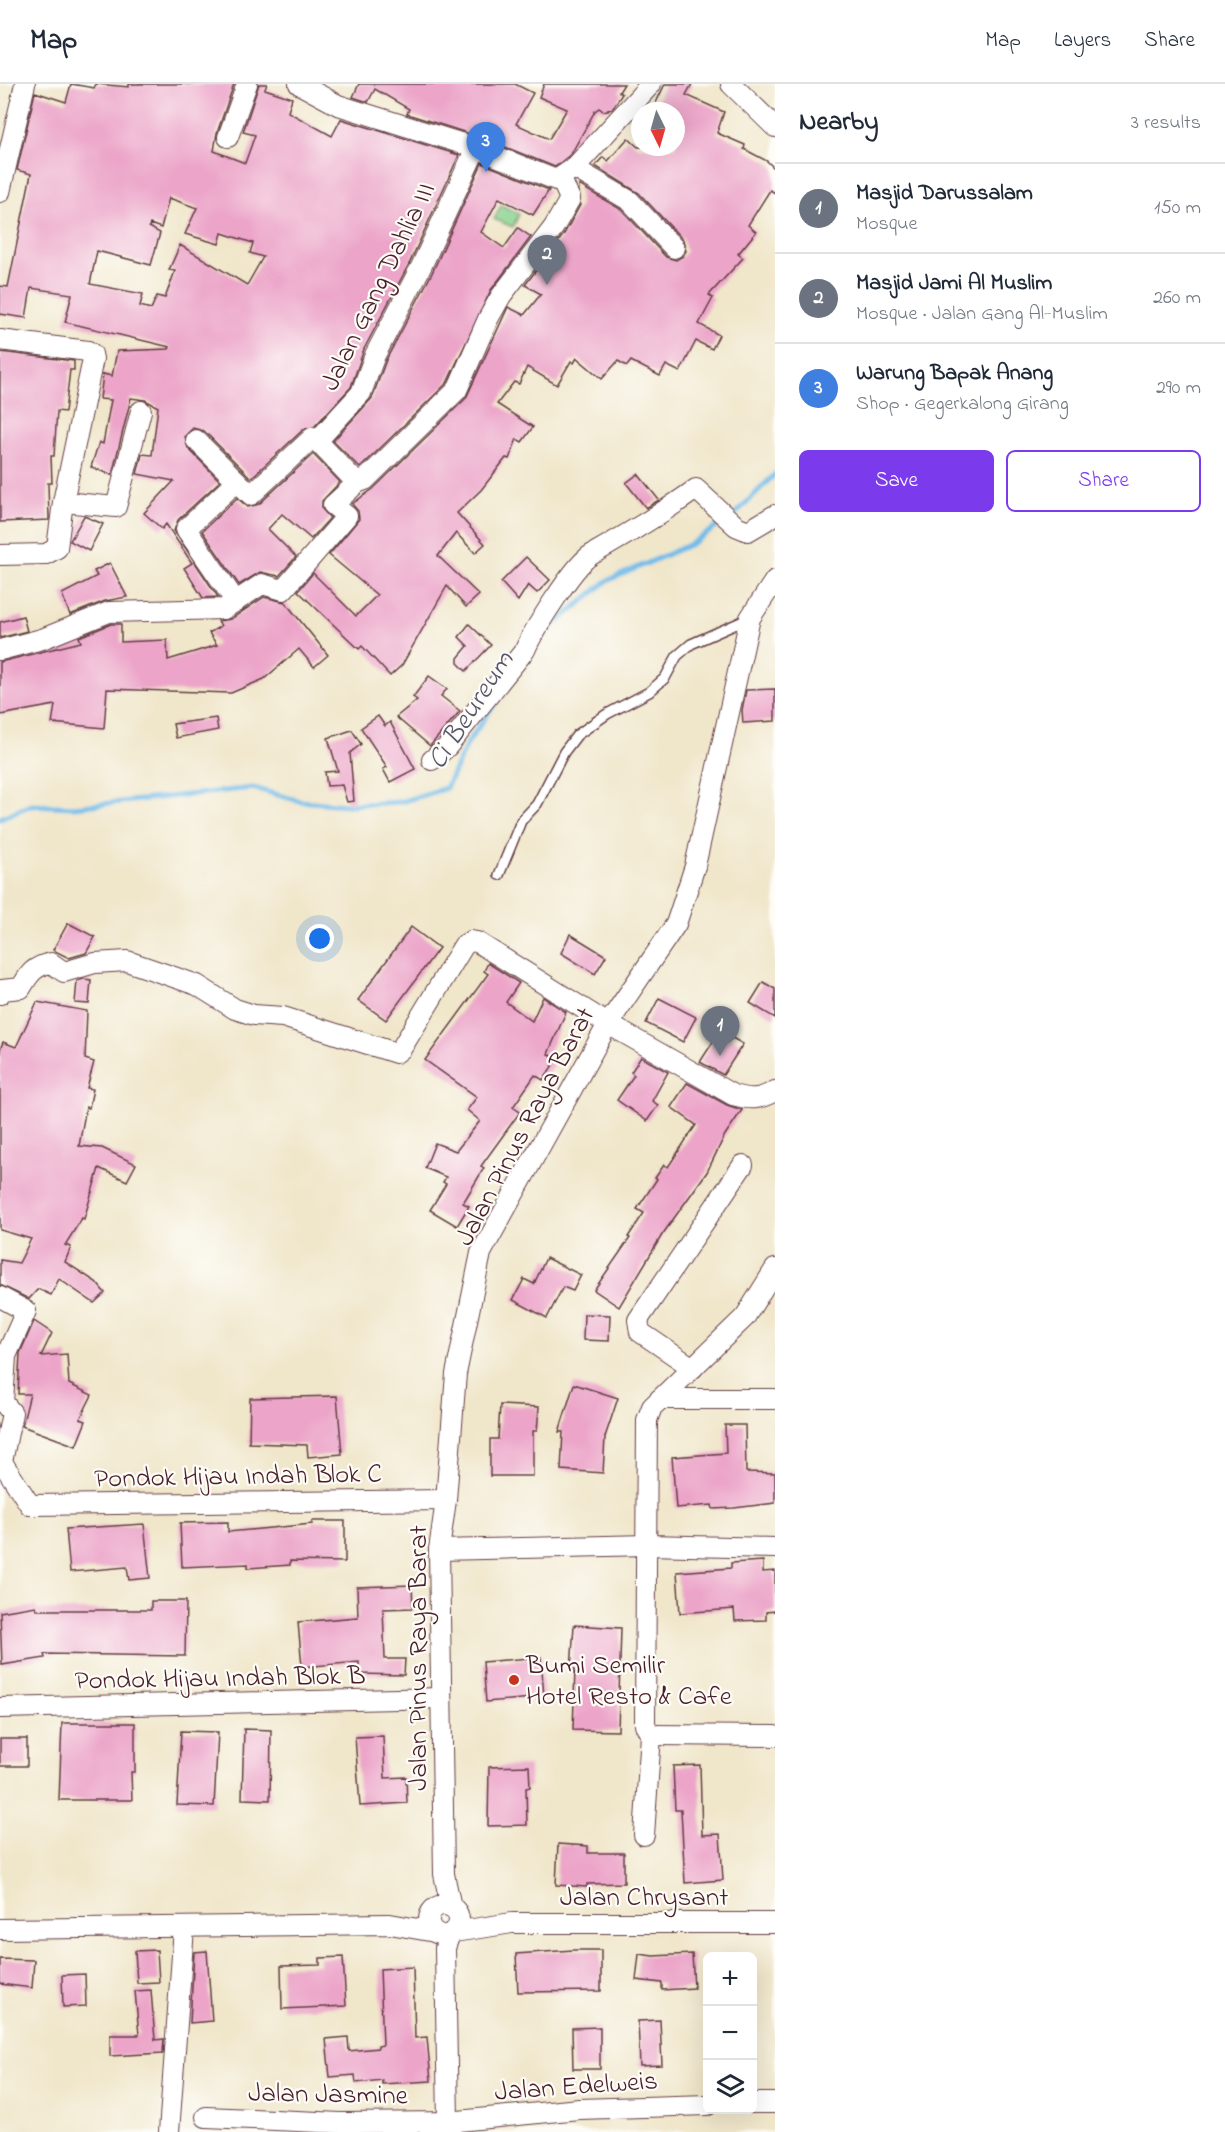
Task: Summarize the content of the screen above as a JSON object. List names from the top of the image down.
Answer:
{
  "streets": {
    "street": [
      "Jalan Gang Dahlia III",
      "Jalan Pinus Raya Barat",
      "Pondok Hijau Indah Blok C",
      "Pondok Hijau Indah Blok B",
      "Jalan Chrysant",
      "Jalan Edelweis",
      "Jalan Jasmine"
    ]
  },
  "crossings": [
    ["Jalan Pinus Raya Barat", "Pondok Hijau Indah Blok C"],
    ["Jalan Pinus Raya Barat", "Pondok Hijau Indah Blok B"],
    ["Jalan Pinus Raya Barat", "Jalan Chrysant"],
    ["Jalan Pinus Raya Barat", "Jalan Edelweis"],
    ["Jalan Pinus Raya Barat", "Jalan Jasmine"],
    ["Jalan Edelweis", "Jalan Jasmine"]
  ],
  "water": ["Ci Beureum"],
  "places": ["Bumi Semilir Hotel Resto & Cafe"],
  "north": "bottom",
  "page": {
    "header": "Map",
    "nav": ["Map", "Layers", "Share"],
    "heading": ["Nearby", "3 results"],
    "pins": ["3", "2", "1"],
    "list": [
      {
        "mark": "1",
        "name": "Masjid Darussalam",
        "note": "Mosque",
        "value": "150 m"
      },
      {
        "mark": "2",
        "name": "Masjid Jami Al Muslim",
        "note": "Mosque · Jalan Gang Al-Muslim",
        "value": "260 m"
      },
      {
        "mark": "3",
        "name": "Warung Bapak Anang",
        "note": "Shop · Gegerkalong Girang",
        "value": "290 m"
      }
    ],
    "buttons": ["Save", "Share"],
    "map_buttons": ["+", "−"]
  }
}
